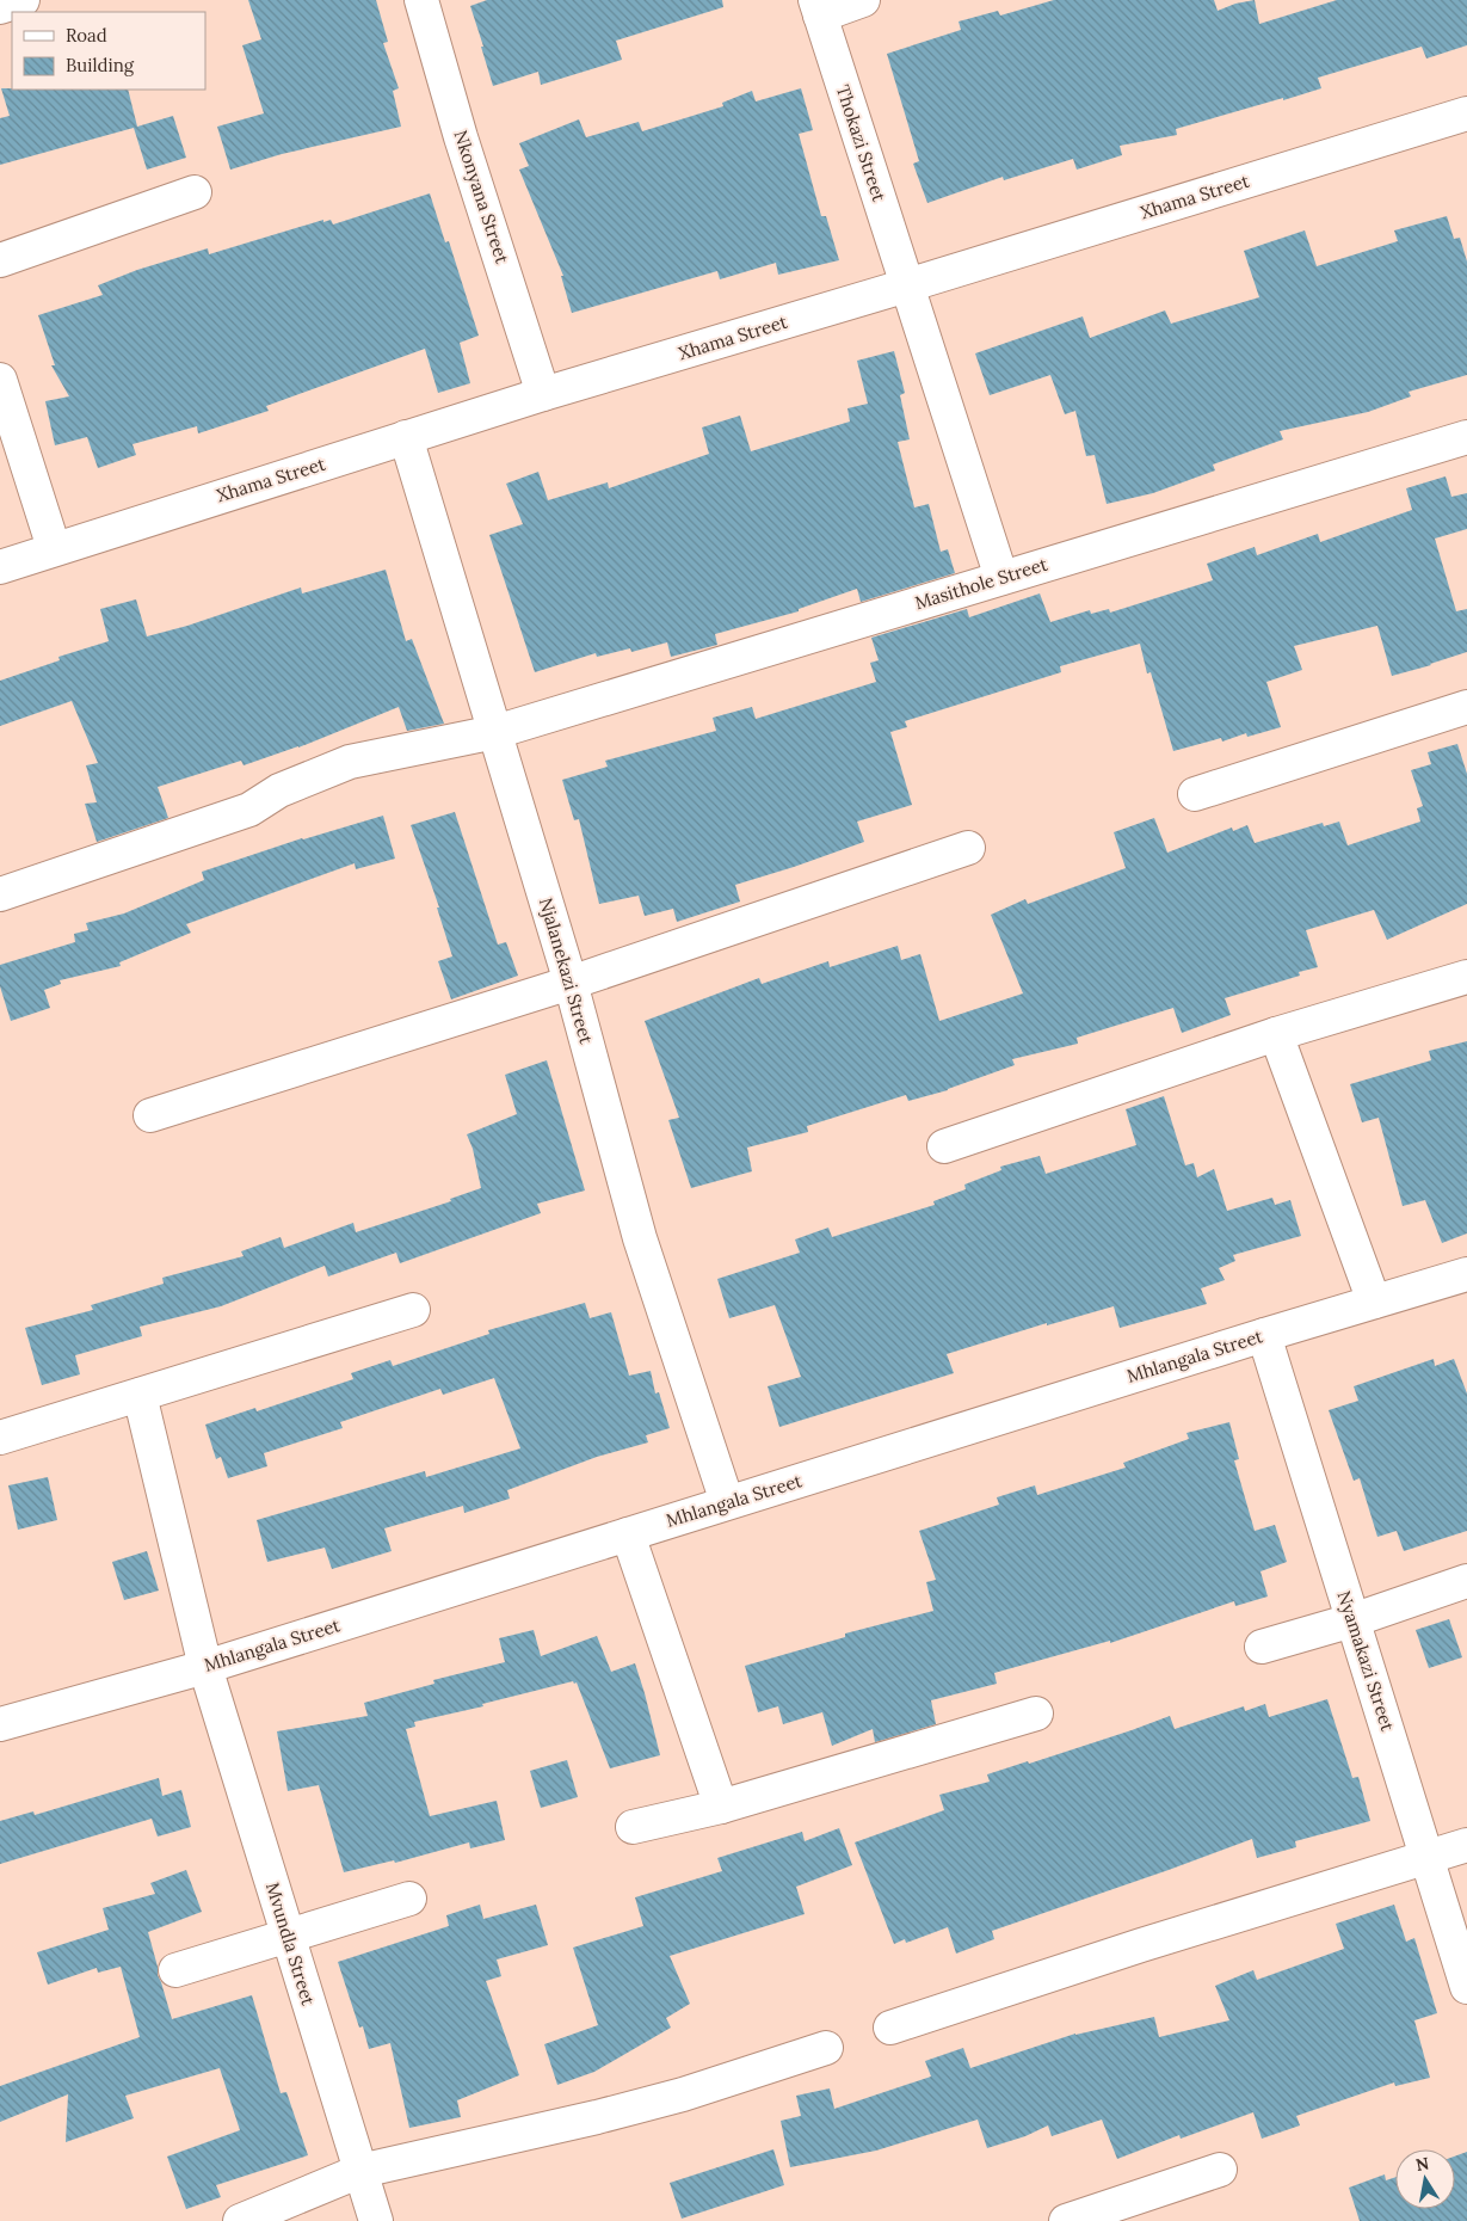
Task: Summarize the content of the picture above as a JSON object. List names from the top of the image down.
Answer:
{
  "streets": {
    "street": [
      "Thokazi Street",
      "Nkonyana Street",
      "Xhama Street",
      "Masithole Street",
      "Njalanekazi Street",
      "Mhlangala Street",
      "Nyamakazi Street",
      "Mvundla Street"
    ]
  },
  "crossings": [
    ["Thokazi Street", "Xhama Street"],
    ["Thokazi Street", "Masithole Street"],
    ["Nkonyana Street", "Xhama Street"],
    ["Xhama Street", "Njalanekazi Street"],
    ["Masithole Street", "Njalanekazi Street"],
    ["Njalanekazi Street", "Mhlangala Street"],
    ["Mhlangala Street", "Nyamakazi Street"],
    ["Mhlangala Street", "Mvundla Street"]
  ],
  "legend": ["Road", "Building"],
  "north": "top"
}
